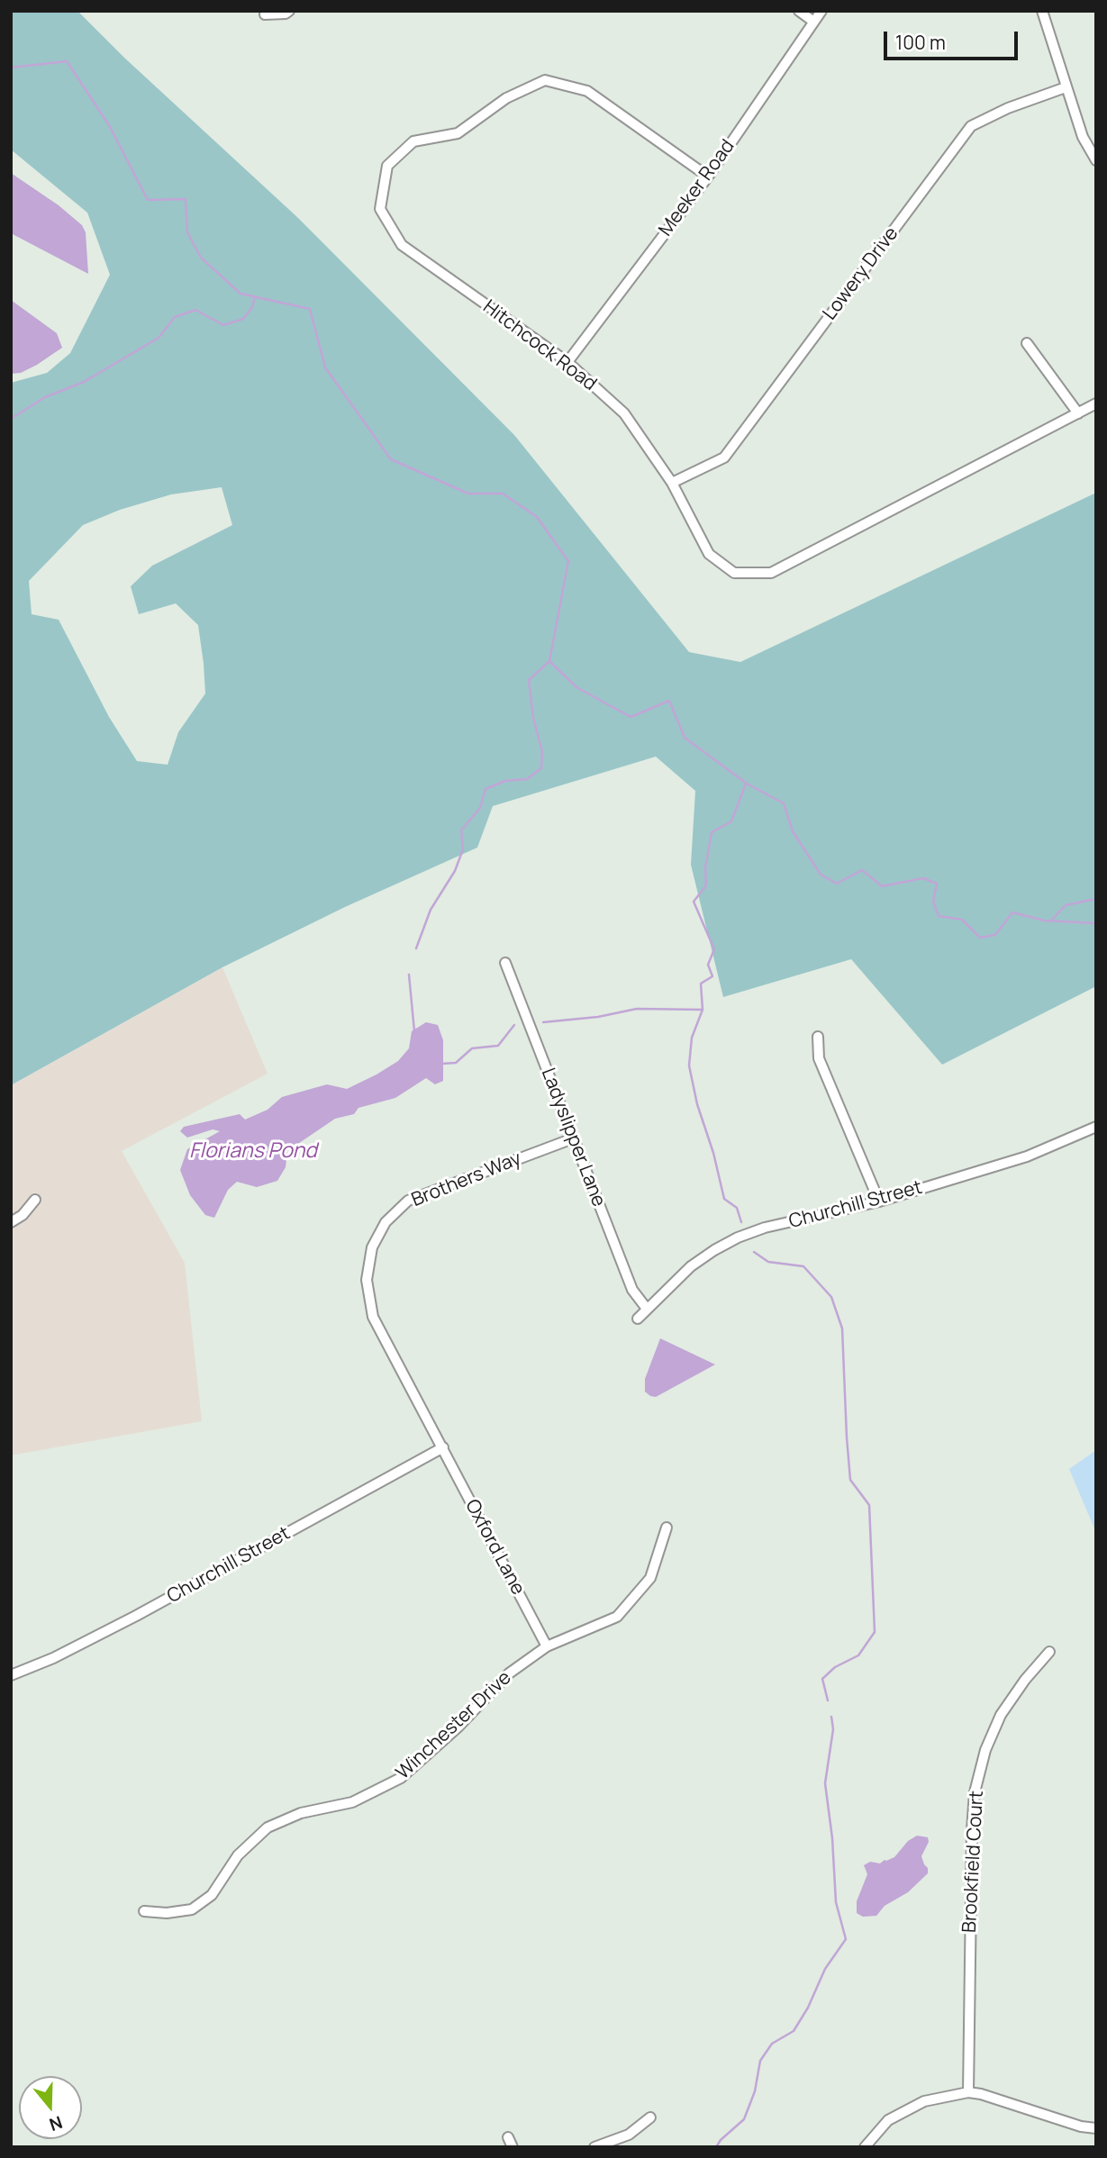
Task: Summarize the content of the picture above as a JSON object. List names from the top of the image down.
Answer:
{
  "streets": {
    "street": [
      "Meeker Road",
      "Lowery Drive",
      "Hitchcock Road",
      "Ladyslipper Lane",
      "Brothers Way",
      "Churchill Street",
      "Oxford Lane",
      "Winchester Drive",
      "Brookfield Court"
    ]
  },
  "crossings": [
    ["Meeker Road", "Hitchcock Road"],
    ["Lowery Drive", "Hitchcock Road"],
    ["Ladyslipper Lane", "Brothers Way"],
    ["Ladyslipper Lane", "Churchill Street"],
    ["Brothers Way", "Churchill Street"],
    ["Brothers Way", "Oxford Lane"],
    ["Churchill Street", "Oxford Lane"],
    ["Oxford Lane", "Winchester Drive"]
  ],
  "water": ["Florians Pond"],
  "scale_bar": "100 m",
  "north": "bottom"
}
